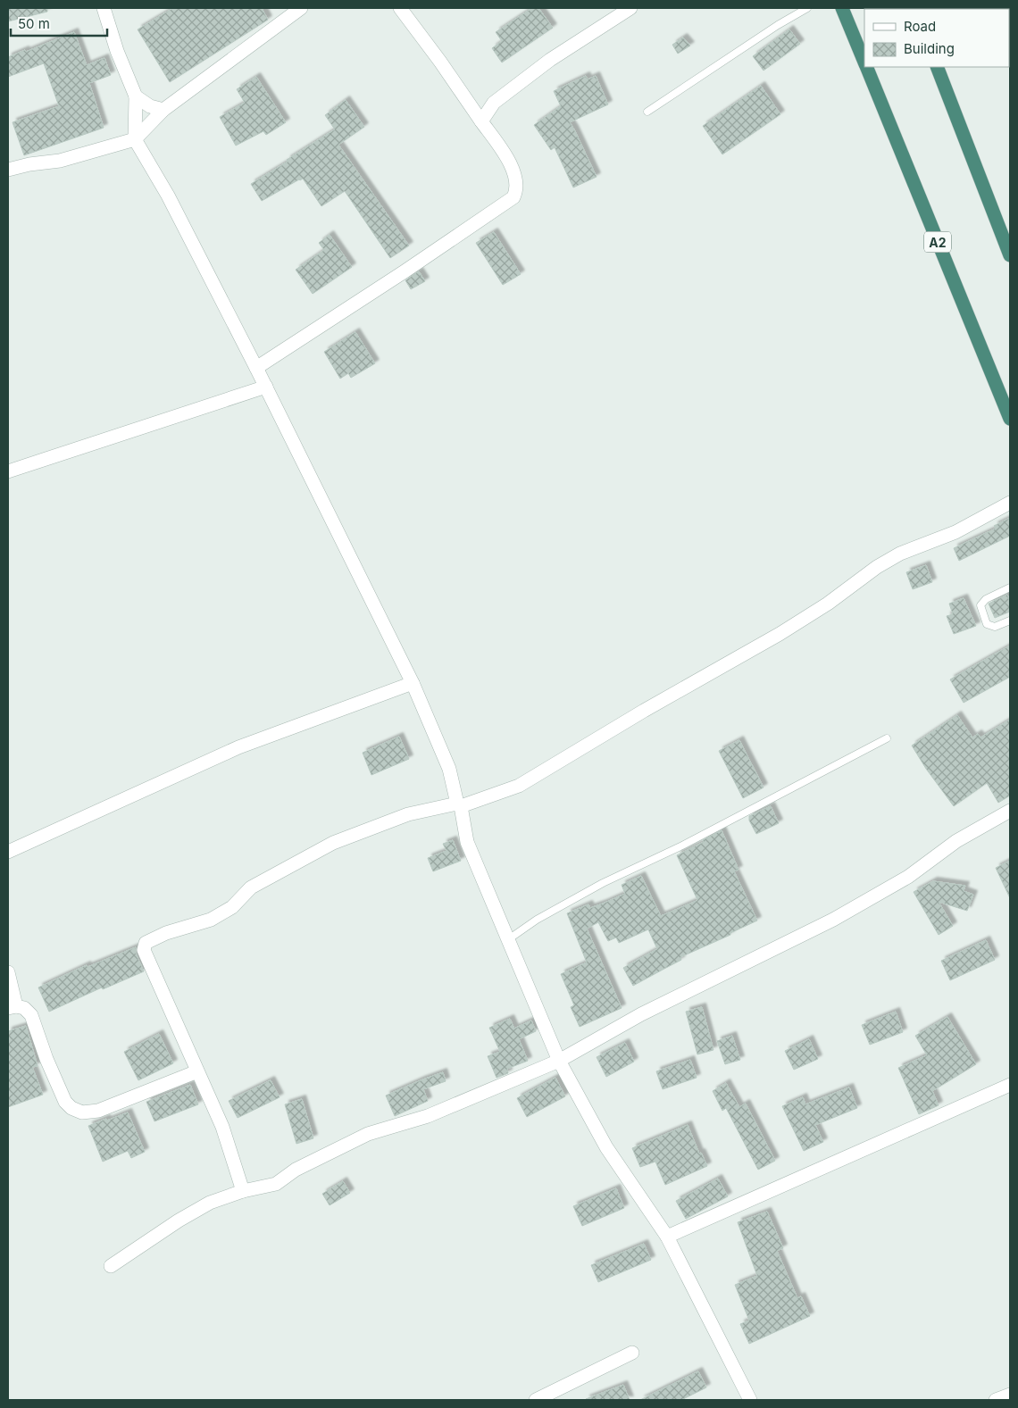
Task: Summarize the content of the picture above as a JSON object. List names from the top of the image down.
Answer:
{
  "streets": {
    "highway": ["A2"]
  },
  "legend": ["Road", "Building"],
  "scale_bar": "50 m"
}
